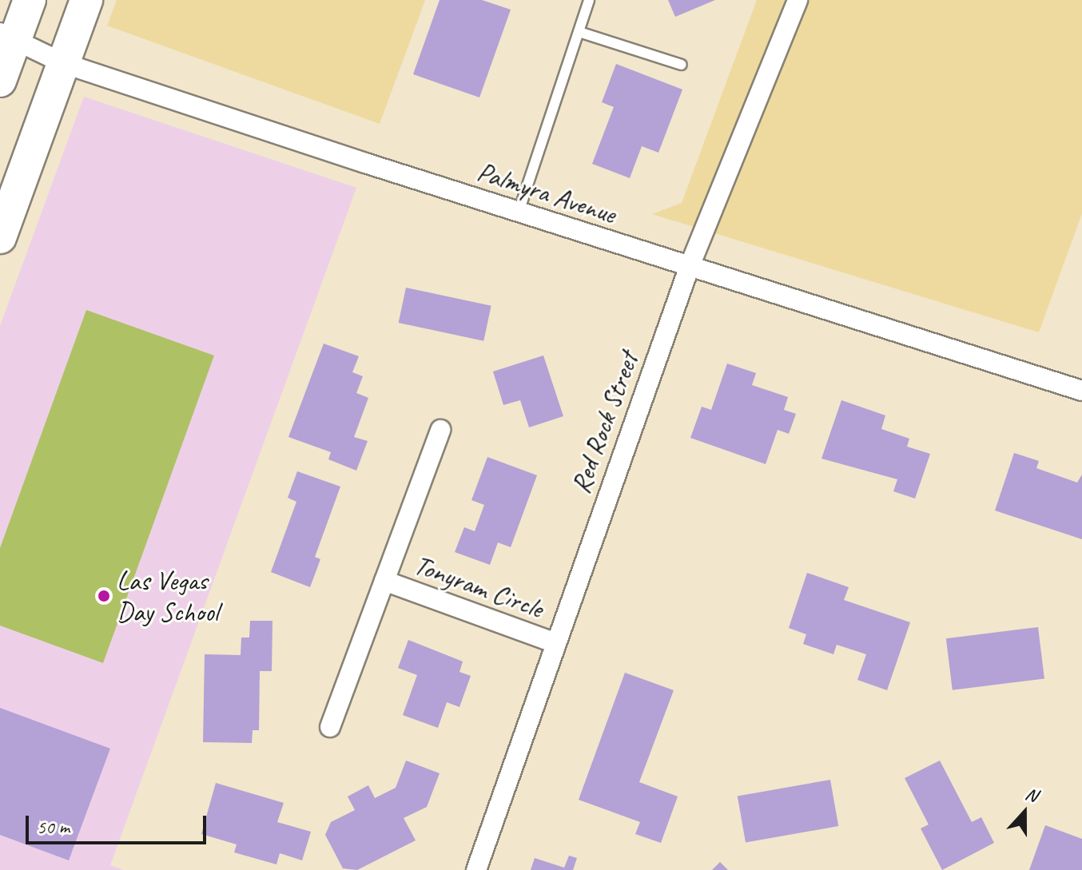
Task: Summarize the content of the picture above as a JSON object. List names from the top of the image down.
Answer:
{
  "streets": {
    "street": ["Palmyra Avenue", "Red Rock Street", "Tonyram Circle"]
  },
  "crossings": [
    ["Palmyra Avenue", "Red Rock Street"],
    ["Red Rock Street", "Tonyram Circle"]
  ],
  "places": ["Las Vegas Day School"],
  "scale_bar": "50 m",
  "north": "top"
}
